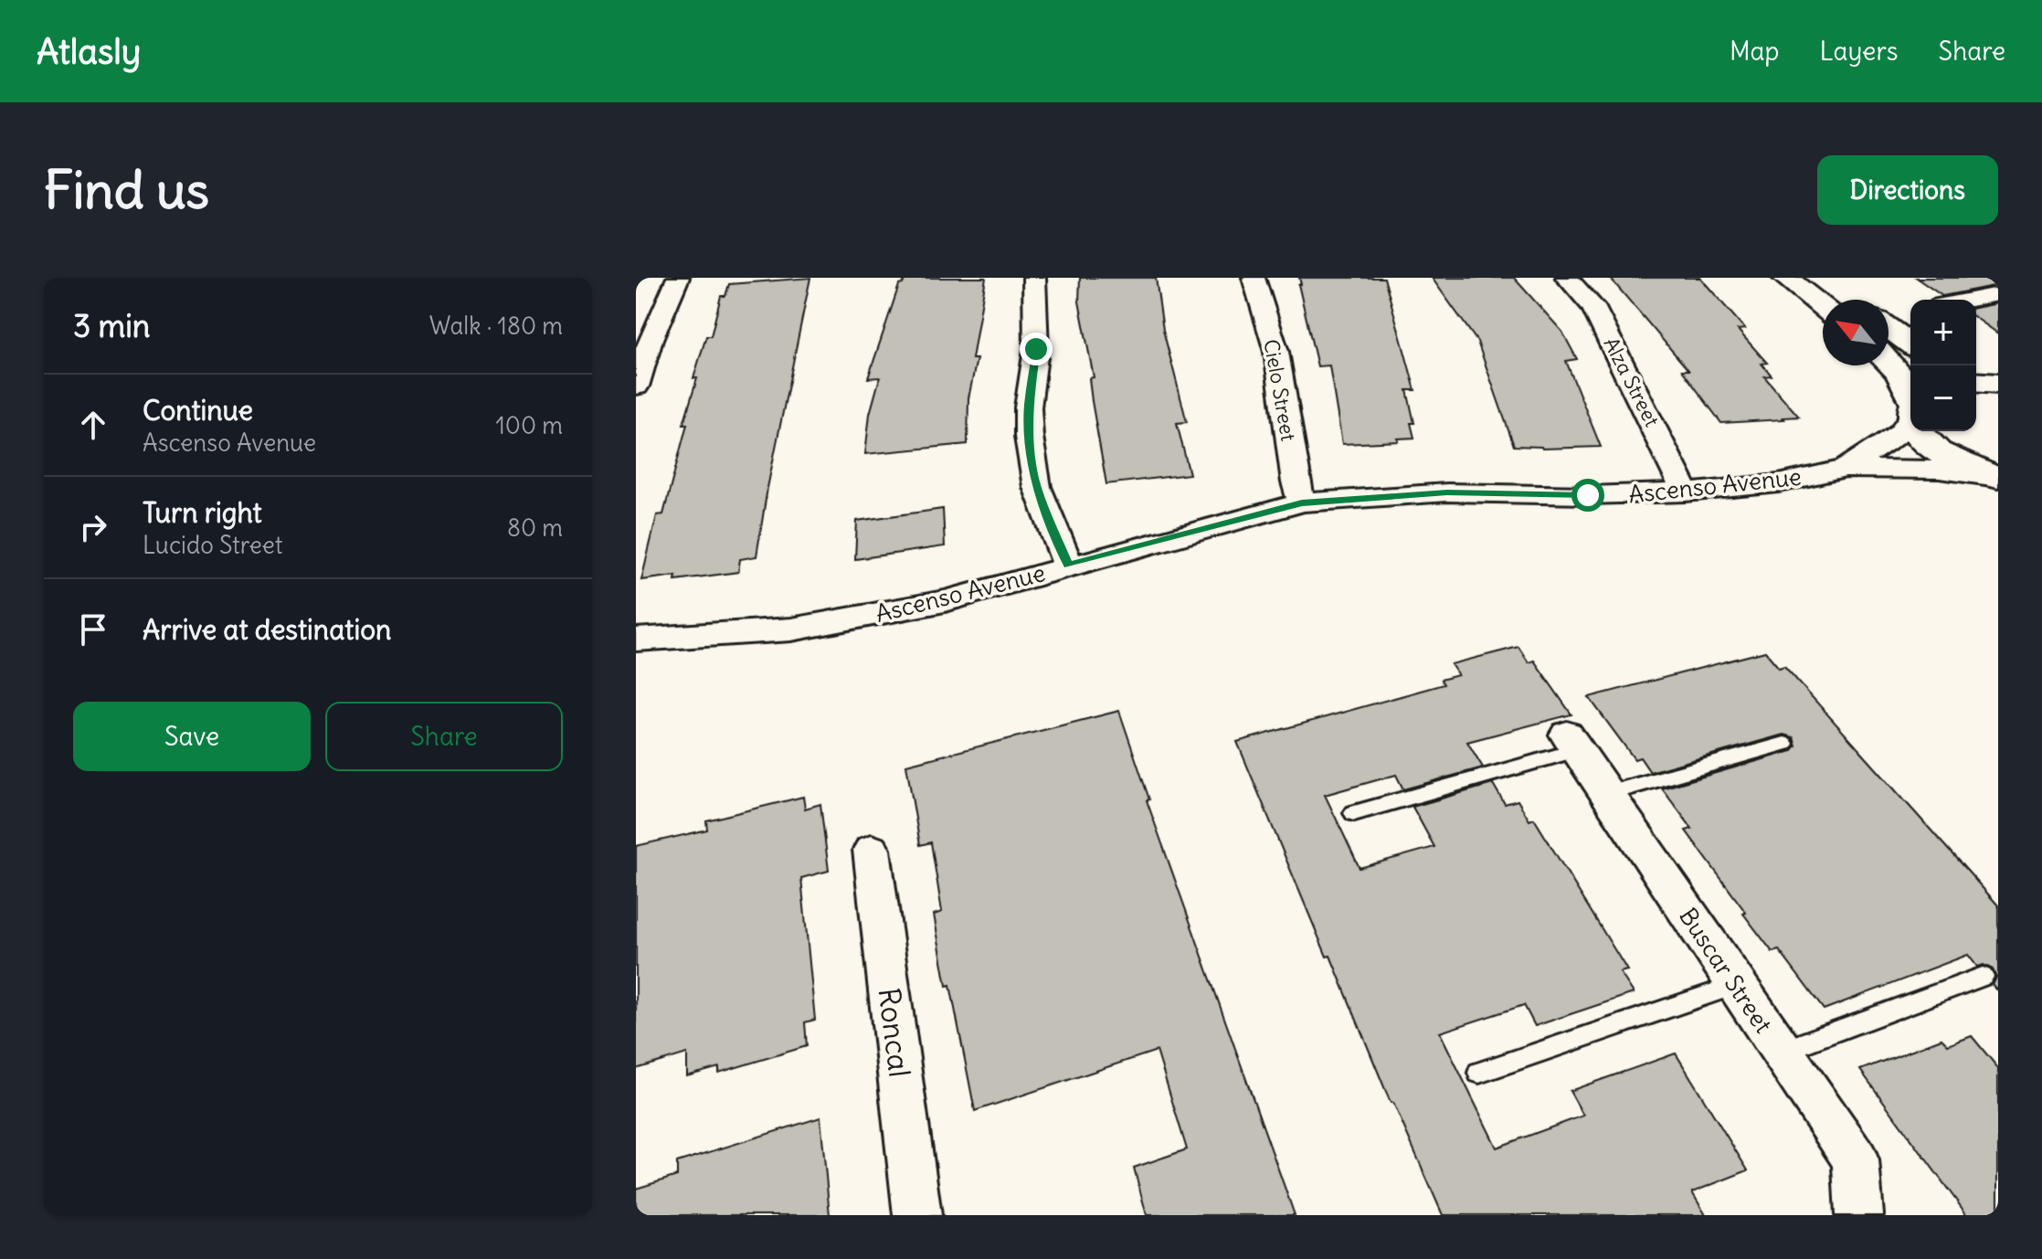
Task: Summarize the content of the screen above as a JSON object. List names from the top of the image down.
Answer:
{
  "streets": {
    "street": [
      "Alza Street",
      "Cielo Street",
      "Ascenso Avenue",
      "Buscar Street",
      "Roncal"
    ]
  },
  "crossings": [
    ["Alza Street", "Ascenso Avenue"],
    ["Cielo Street", "Ascenso Avenue"]
  ],
  "north": "top left",
  "page": {
    "header": "Atlasly",
    "nav": ["Map", "Layers", "Share"],
    "buttons": [
      "Directions",
      ["Save", "Share"]
    ],
    "title": "Find us",
    "heading": ["3 min", "Walk · 180 m"],
    "map_buttons": ["+", "−"],
    "list": [
      ["Continue", "Ascenso Avenue", "100 m"],
      ["Turn right", "Lucido Street", "80 m"],
      "Arrive at destination"
    ]
  }
}
